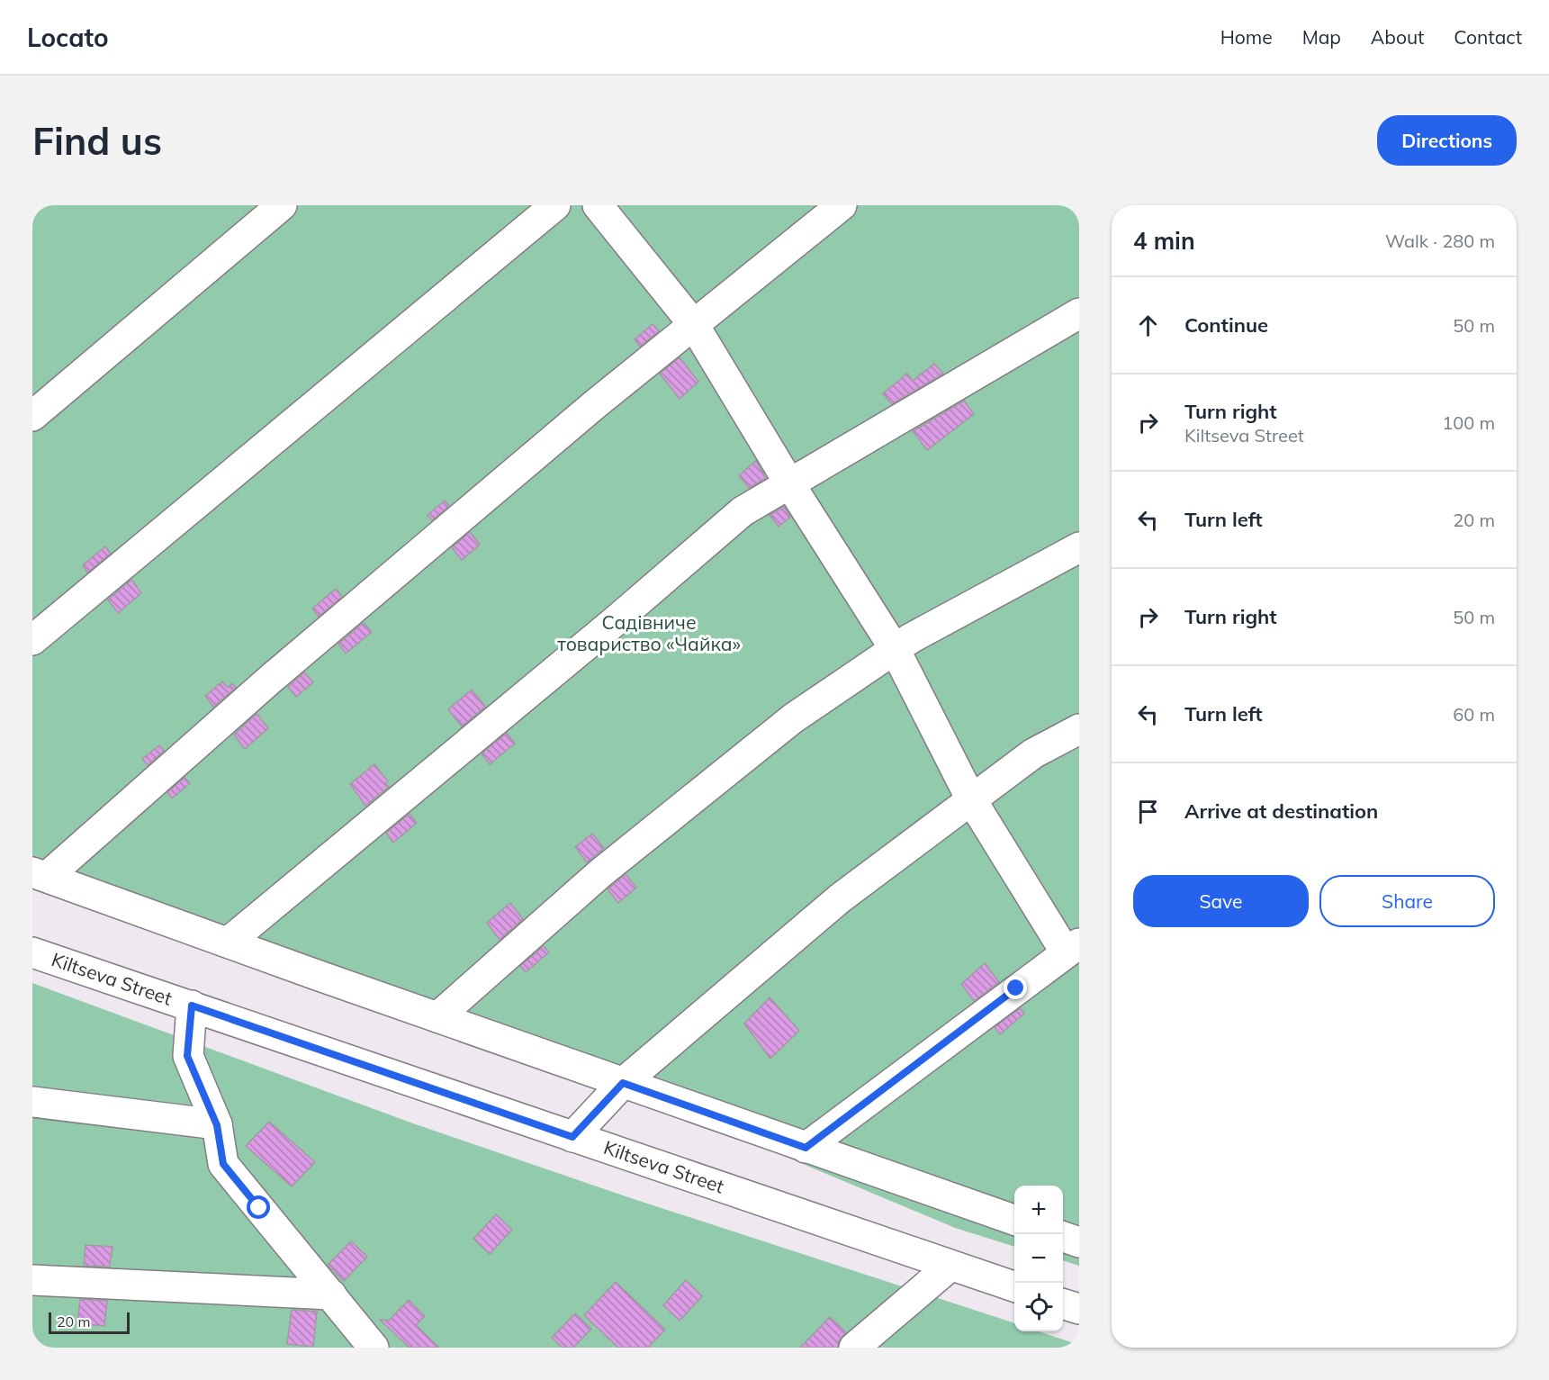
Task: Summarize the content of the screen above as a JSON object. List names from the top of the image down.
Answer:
{
  "streets": {
    "main road": ["Kiltseva Street"]
  },
  "parks": ["Садівниче товариство «Чайка»"],
  "scale_bar": "20 m",
  "page": {
    "header": "Locato",
    "nav": [
      "Home",
      "Map",
      "About",
      "Contact"
    ],
    "buttons": [
      "Directions",
      ["Save", "Share"]
    ],
    "title": "Find us",
    "heading": ["4 min", "Walk · 280 m"],
    "list": [
      ["Continue", "50 m"],
      ["Turn right", "Kiltseva Street", "100 m"],
      ["Turn left", "20 m"],
      ["Turn right", "50 m"],
      ["Turn left", "60 m"],
      "Arrive at destination"
    ],
    "map_buttons": ["+", "−"],
    "scale": "20 m"
  }
}
